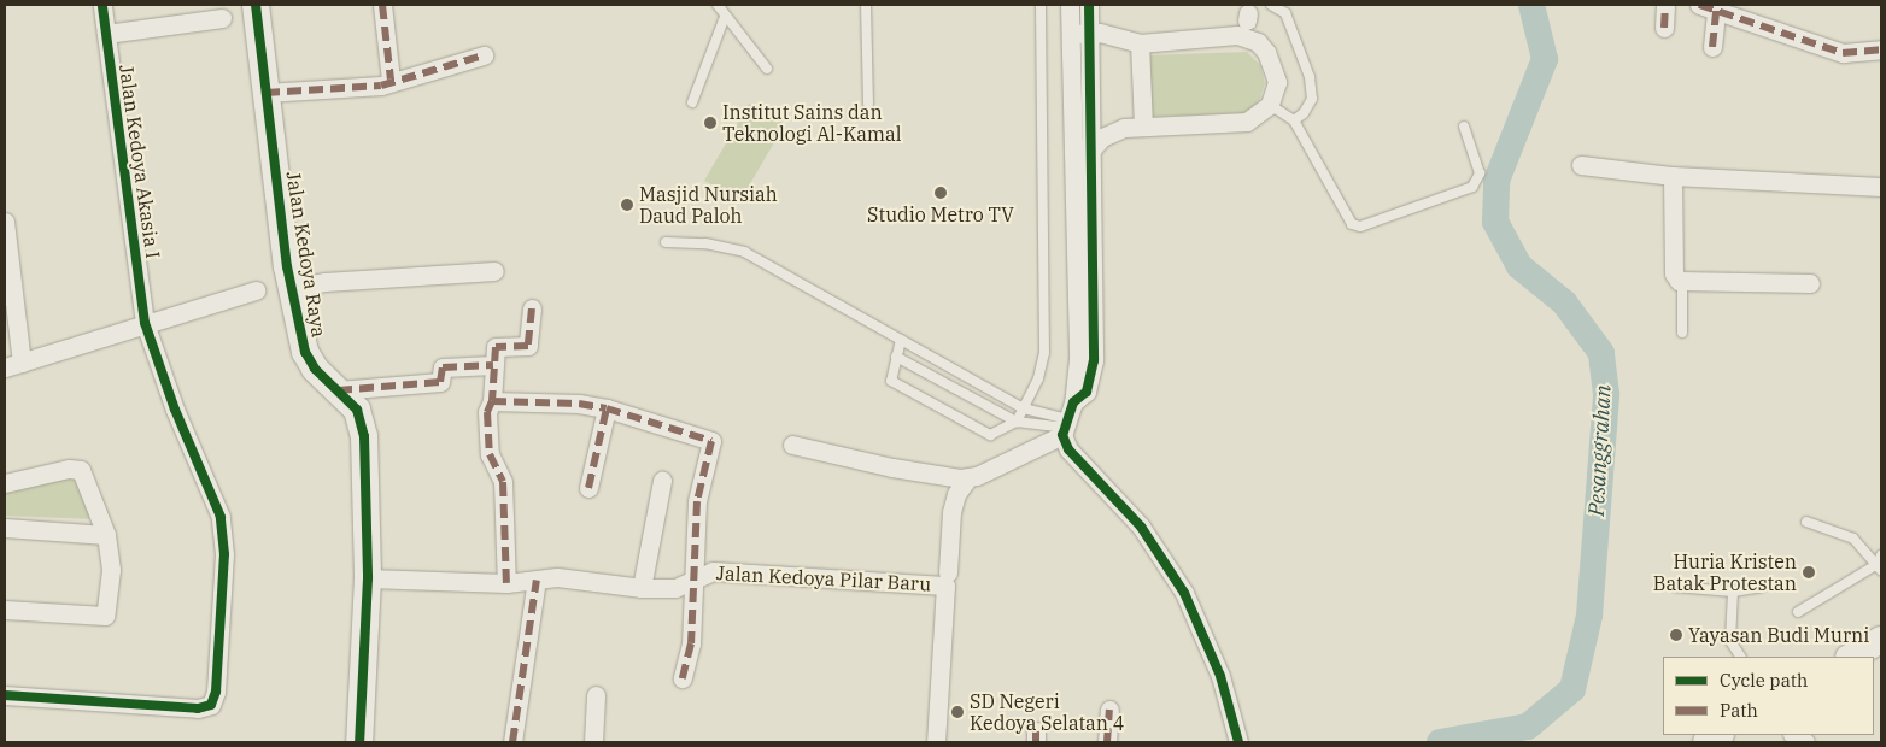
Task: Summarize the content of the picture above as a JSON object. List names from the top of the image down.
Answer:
{
  "streets": {
    "street": ["Jalan Kedoya Akasia I", "Jalan Kedoya Raya", "Jalan Kedoya Pilar Baru"]
  },
  "crossings": [
    ["Jalan Kedoya Raya", "Jalan Kedoya Pilar Baru"]
  ],
  "water": ["Pesanggrahan"],
  "places": [
    "Institut Sains dan Teknologi Al-Kamal",
    "Studio Metro TV",
    "Masjid Nursiah Daud Paloh",
    "Huria Kristen Batak Protestan",
    "Yayasan Budi Murni",
    "SD Negeri Kedoya Selatan 4"
  ],
  "legend": ["Cycle path", "Path"]
}
